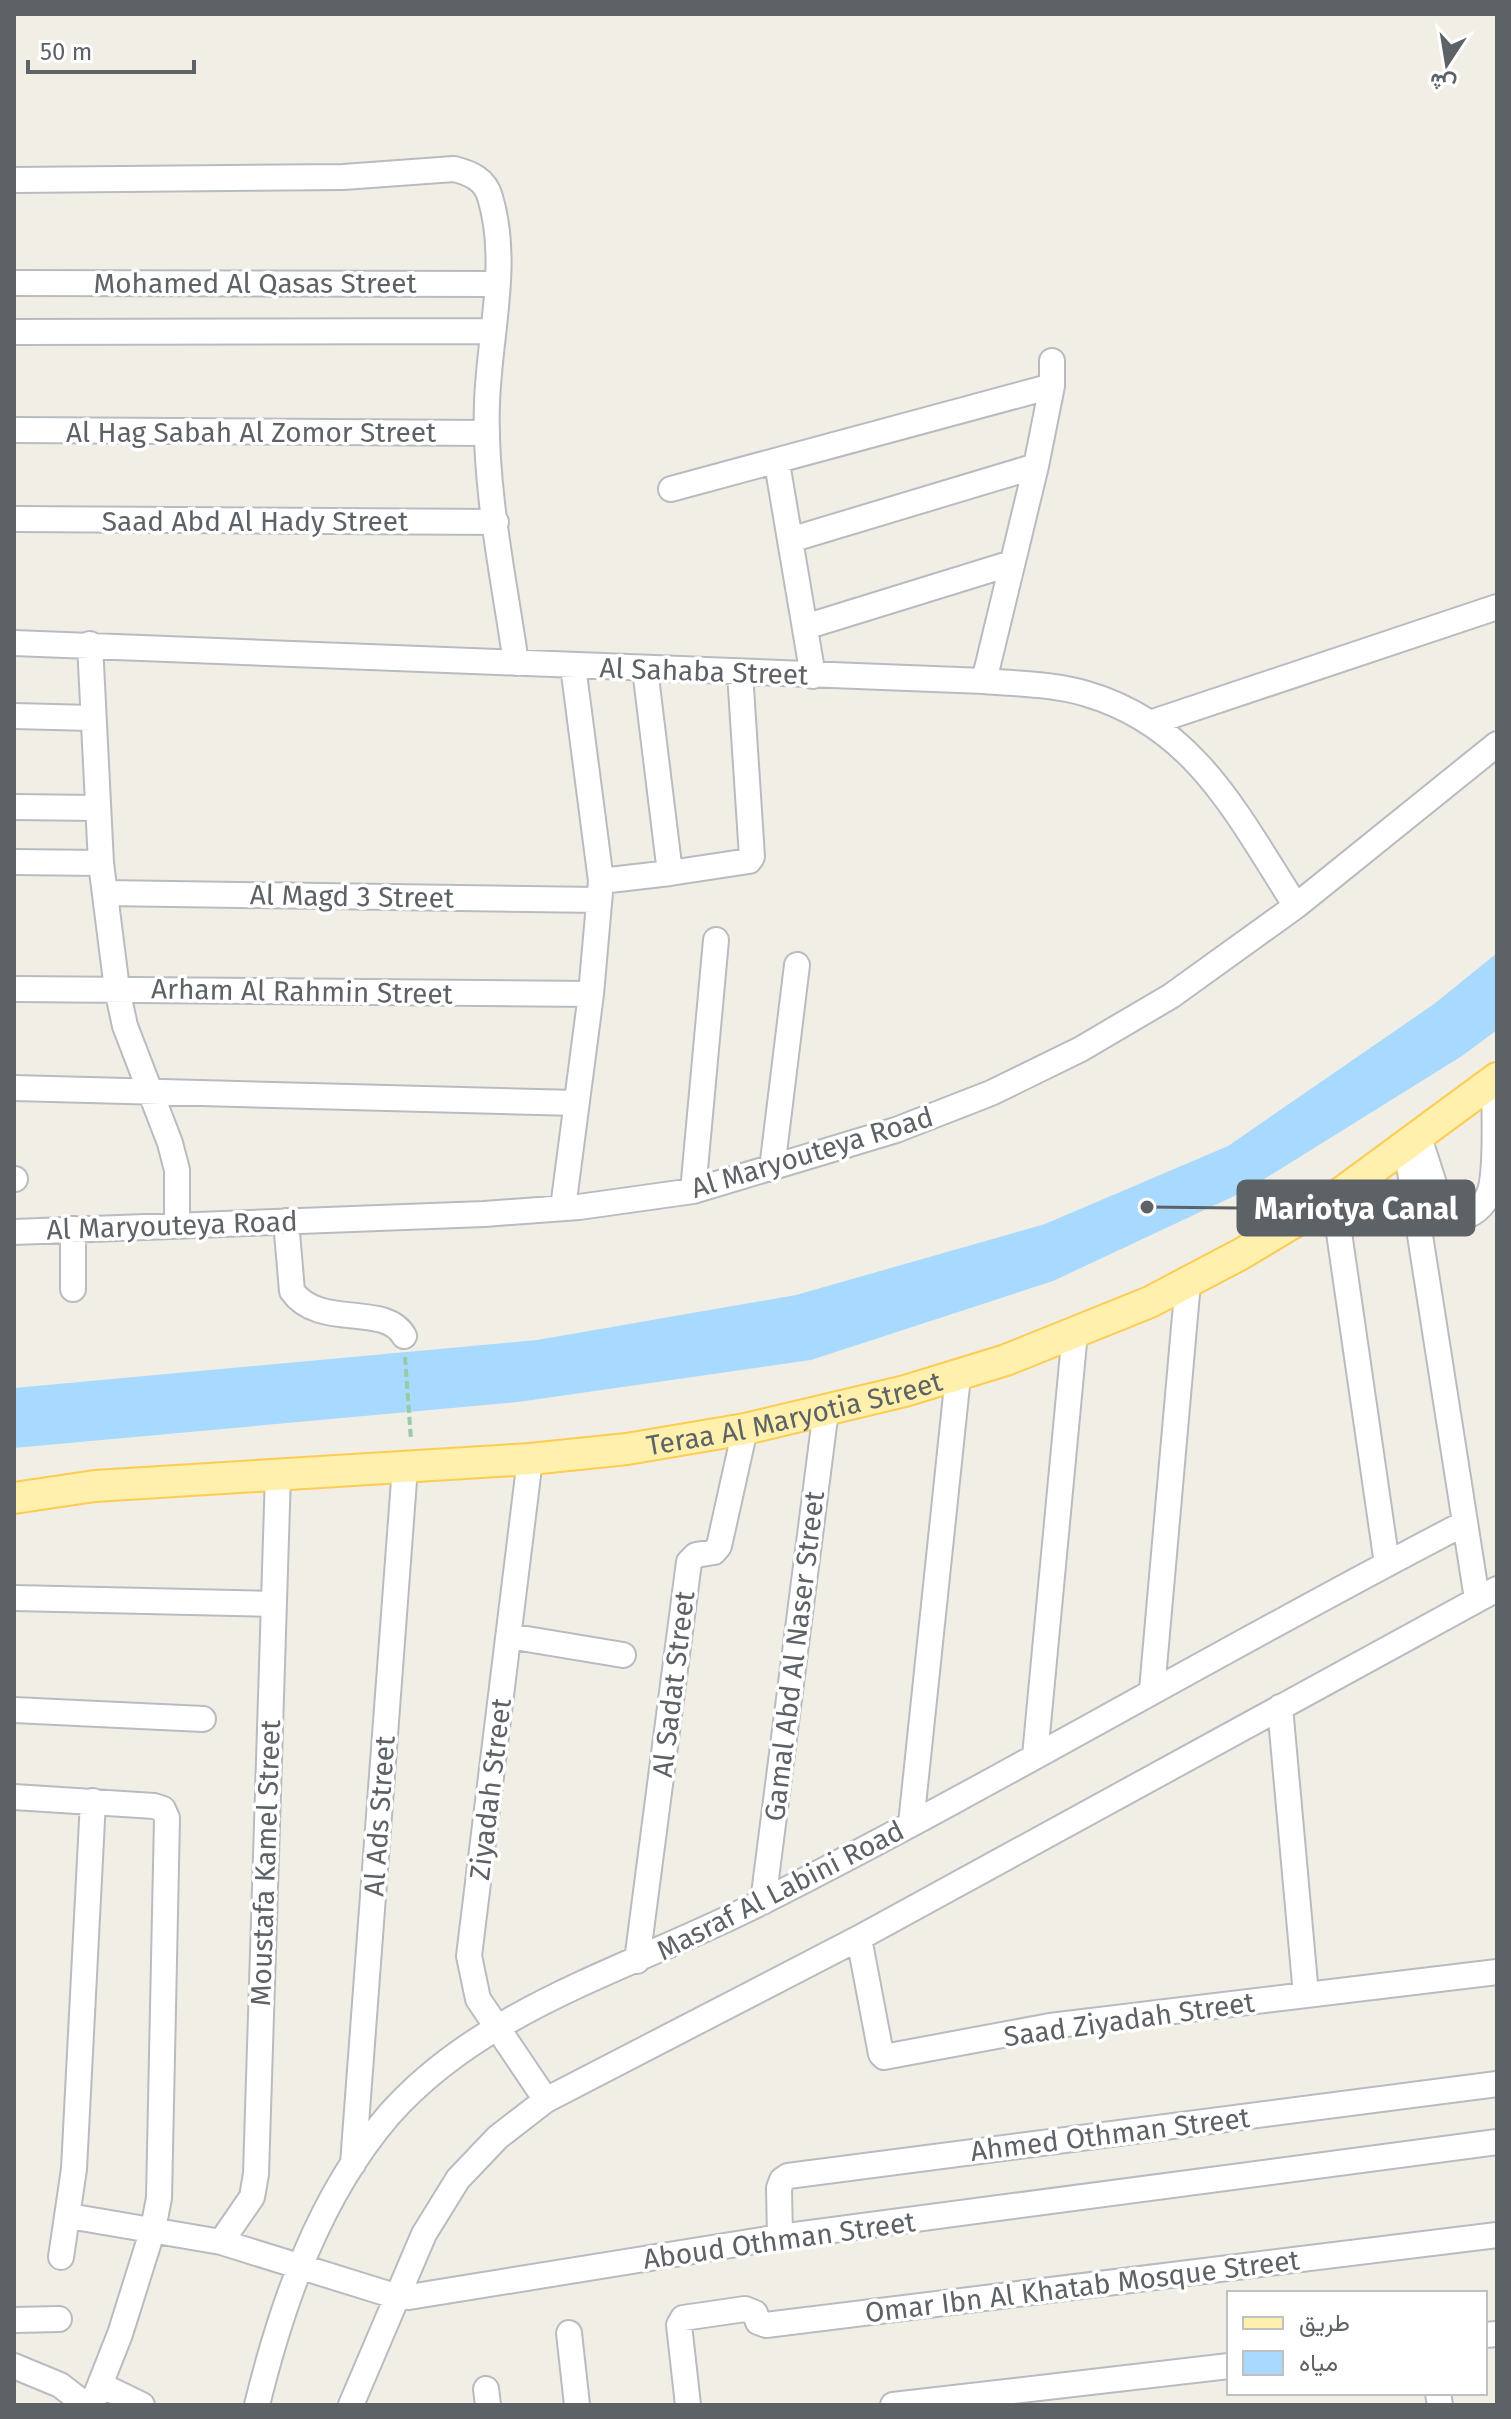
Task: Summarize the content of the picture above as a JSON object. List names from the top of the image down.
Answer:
{
  "streets": {
    "main road": ["Teraa Al Maryotia Street"],
    "street": [
      "Mohamed Al Qasas Street",
      "Al Hag Sabah Al Zomor Street",
      "Saad Abd Al Hady Street",
      "Al Sahaba Street",
      "Al Magd 3 Street",
      "Arham Al Rahmin Street",
      "Al Maryouteya Road",
      "Gamal Abd Al Naser Street",
      "Al Sadat Street",
      "Ziyadah Street",
      "Al Ads Street",
      "Moustafa Kamel Street",
      "Masraf Al Labini Road",
      "Saad Ziyadah Street",
      "Ahmed Othman Street",
      "Aboud Othman Street",
      "Omar Ibn Al Khatab Mosque Street"
    ]
  },
  "crossings": [
    ["Al Sahaba Street", "Al Magd 3 Street"],
    ["Al Sahaba Street", "Al Maryouteya Road"],
    ["Teraa Al Maryotia Street", "Gamal Abd Al Naser Street"],
    ["Teraa Al Maryotia Street", "Al Sadat Street"],
    ["Teraa Al Maryotia Street", "Ziyadah Street"],
    ["Teraa Al Maryotia Street", "Al Ads Street"],
    ["Teraa Al Maryotia Street", "Moustafa Kamel Street"],
    ["Gamal Abd Al Naser Street", "Masraf Al Labini Road"],
    ["Al Sadat Street", "Masraf Al Labini Road"],
    ["Ziyadah Street", "Masraf Al Labini Road"],
    ["Al Ads Street", "Masraf Al Labini Road"],
    ["Moustafa Kamel Street", "Aboud Othman Street"],
    ["Masraf Al Labini Road", "Aboud Othman Street"],
    ["Ahmed Othman Street", "Aboud Othman Street"]
  ],
  "places": ["Mariotya Canal"],
  "legend": ["طريق", "مياه"],
  "scale_bar": "50 m",
  "north": "bottom"
}
